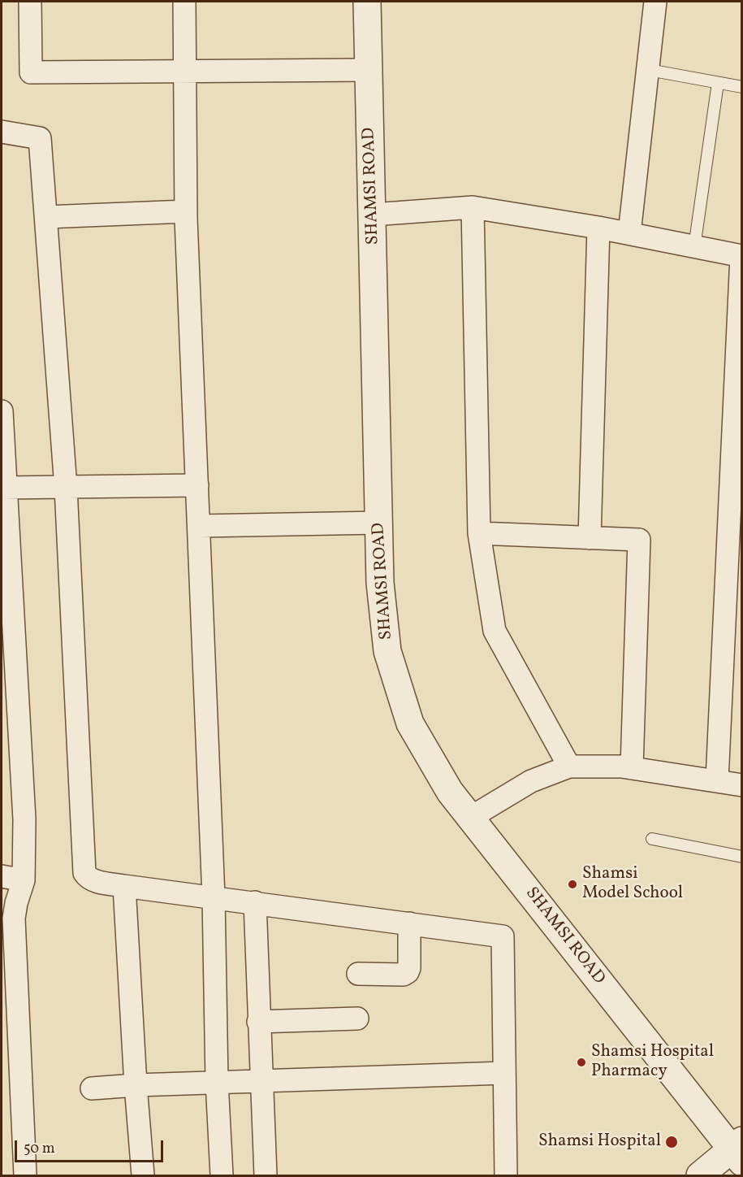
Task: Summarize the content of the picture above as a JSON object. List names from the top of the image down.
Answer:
{
  "streets": {
    "street": ["SHAMSI ROAD"]
  },
  "places": ["Shamsi Model School", "Shamsi Hospital Pharmacy", "Shamsi Hospital"],
  "scale_bar": "50 m"
}
